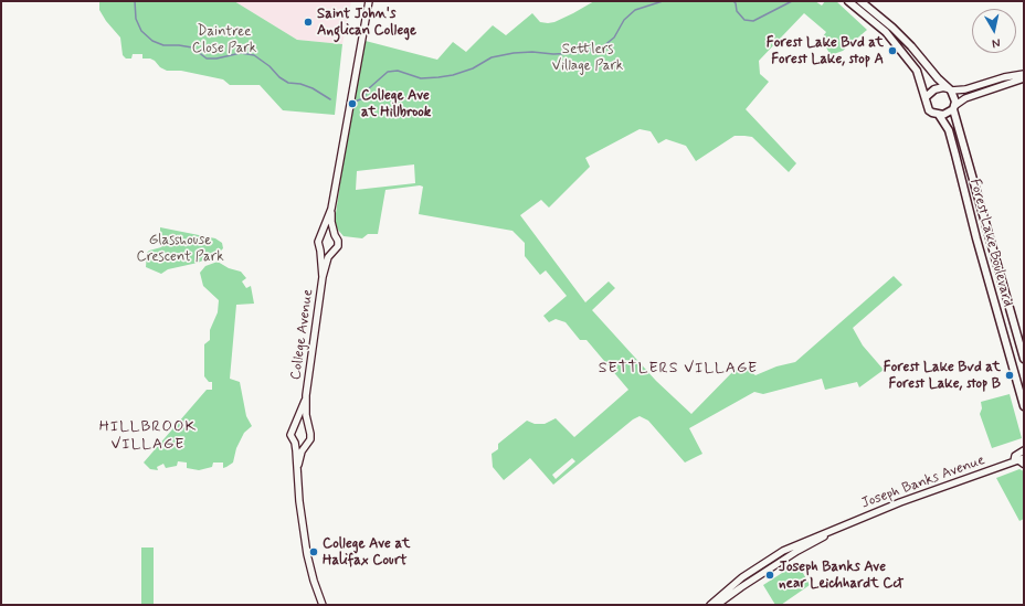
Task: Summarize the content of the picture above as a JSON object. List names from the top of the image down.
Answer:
{
  "streets": {
    "main road": ["Forest Lake Boulevard"],
    "street": ["College Avenue", "Joseph Banks Avenue"]
  },
  "districts": ["SETTLERS VILLAGE", "HILLBROOK VILLAGE"],
  "parks": ["Daintree Close Park", "Settlers Village Park", "Glasshouse Crescent Park"],
  "places": [
    "Saint John's Anglican College",
    "Forest Lake Bvd at Forest Lake, stop A",
    "College Ave at Hillbrook",
    "Forest Lake Bvd at Forest Lake, stop B",
    "College Ave at Halifax Court",
    "Joseph Banks Ave near Leichhardt Cct"
  ],
  "north": "bottom"
}
